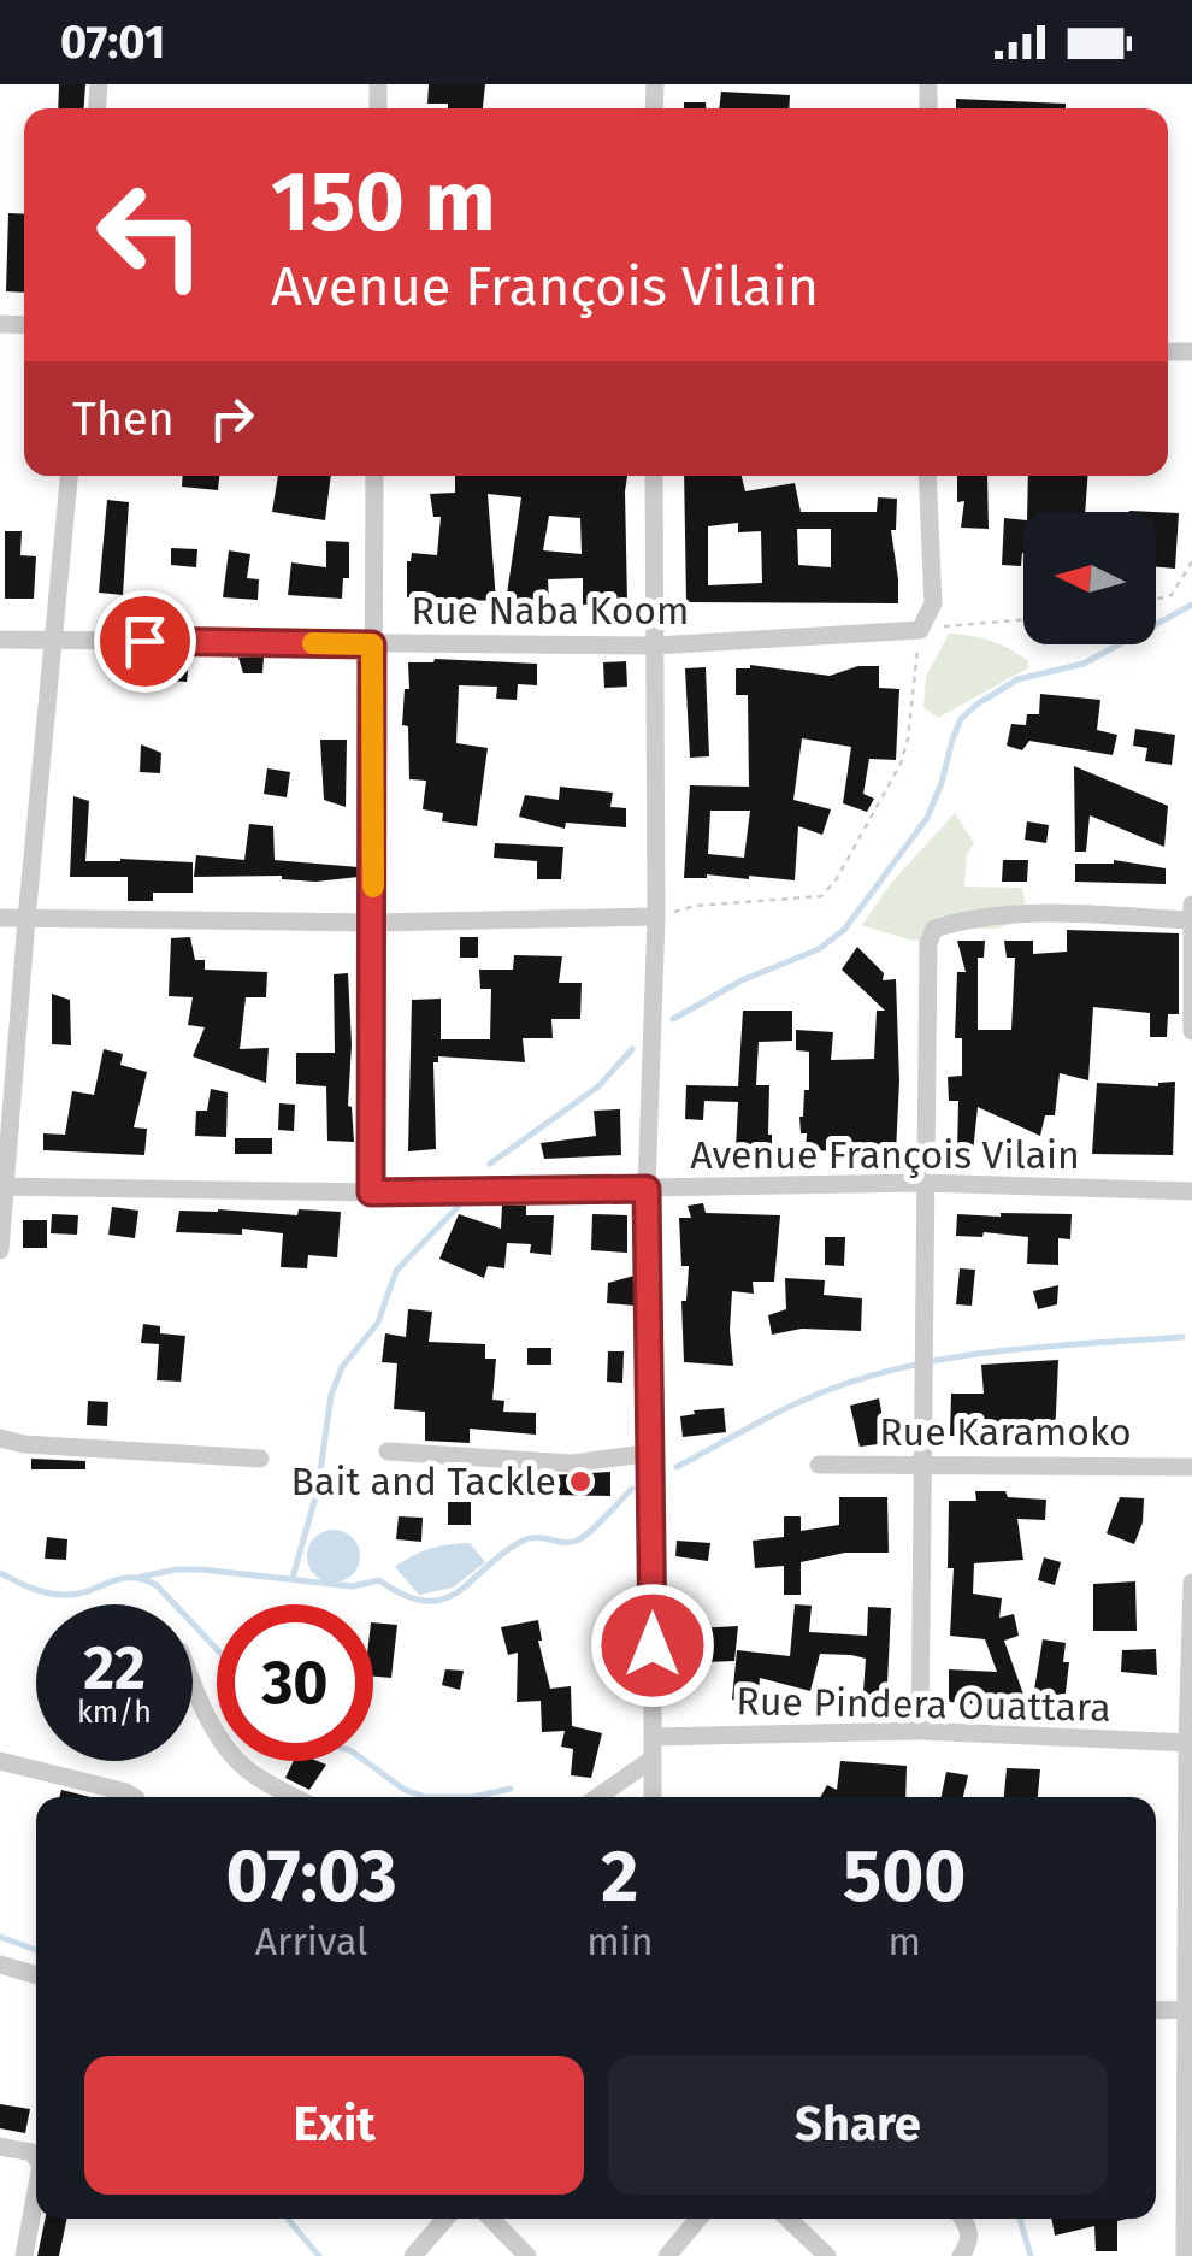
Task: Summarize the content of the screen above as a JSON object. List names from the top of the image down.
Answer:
{
  "streets": {
    "street": [
      "Rue Naba Koom",
      "Avenue François Vilain",
      "Rue Karamoko",
      "Rue Pindera Ouattara"
    ]
  },
  "places": ["Bait and Tackle"],
  "north": "left",
  "page": {
    "status": "07:01",
    "turn": ["150 m", "Avenue François Vilain"],
    "then": "Then",
    "speed": "22 km/h",
    "limit": "30",
    "eta": [
      "07:03",
      "Arrival",
      "2",
      "min",
      "500",
      "m"
    ],
    "buttons": ["Exit", "Share"]
  }
}
